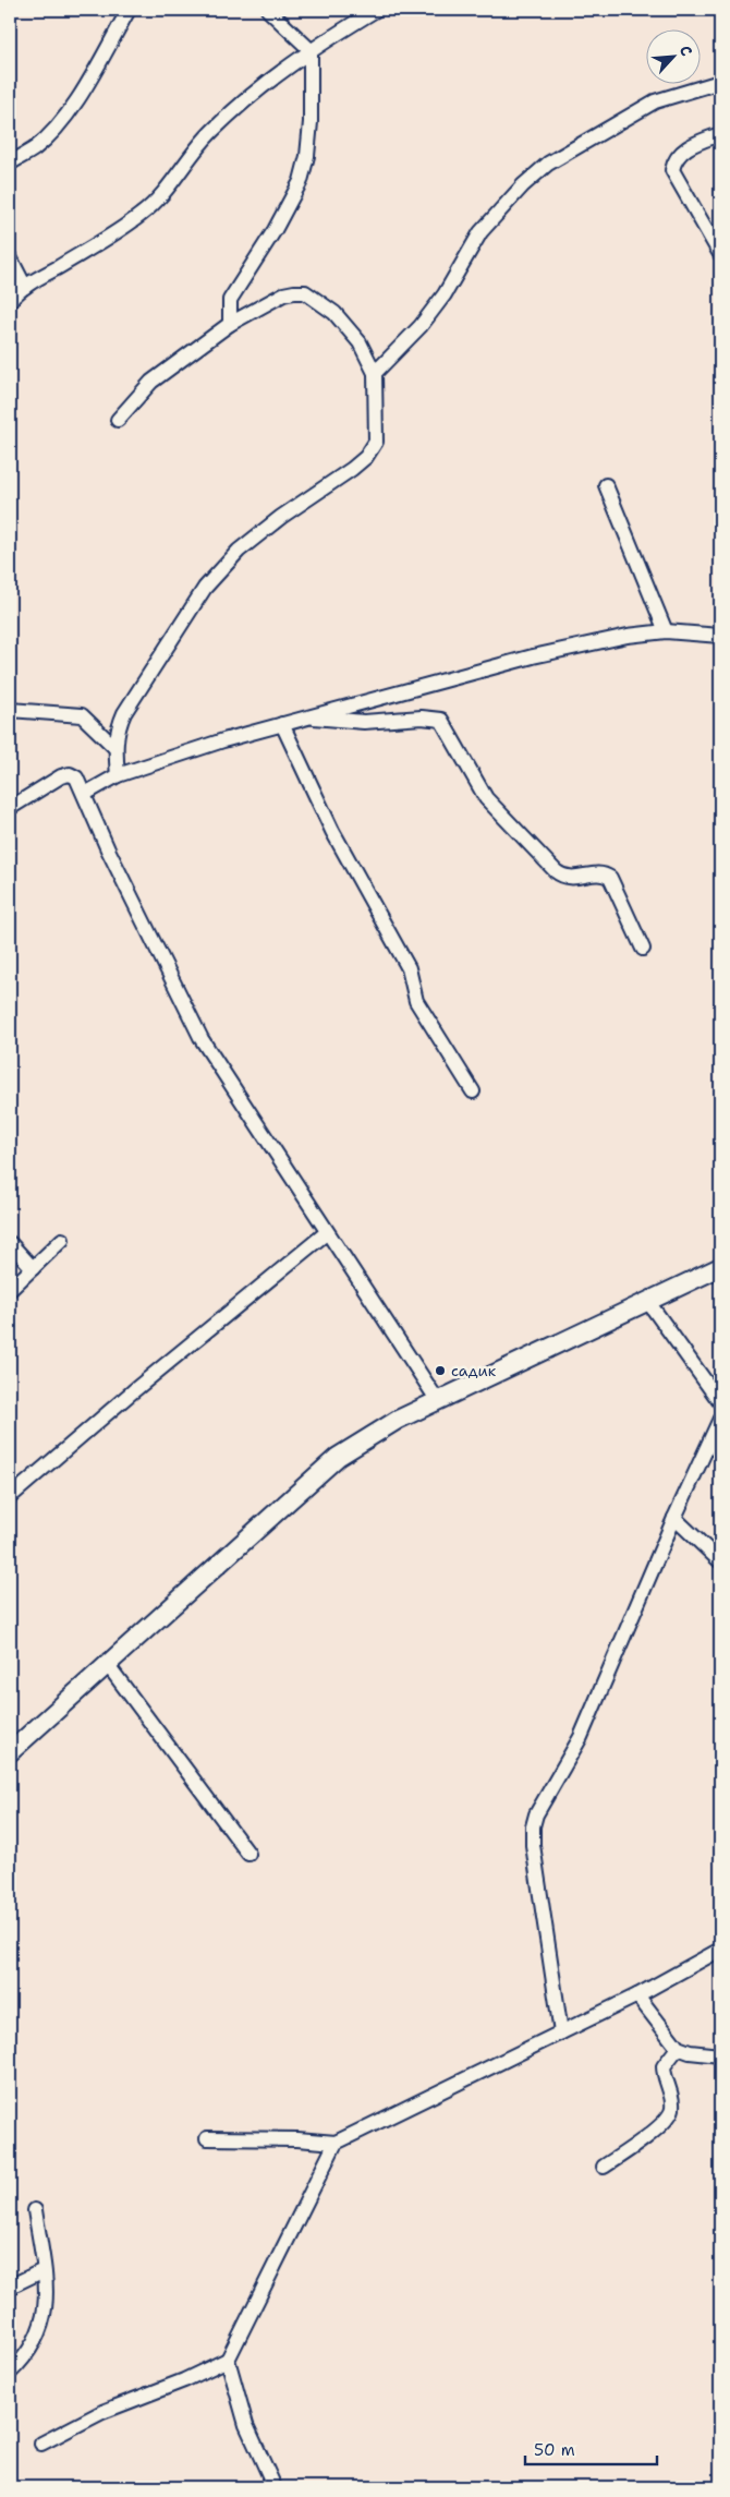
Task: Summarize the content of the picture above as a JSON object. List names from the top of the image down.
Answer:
{
  "places": ["садик"],
  "scale_bar": "50 m",
  "north": "top right"
}
